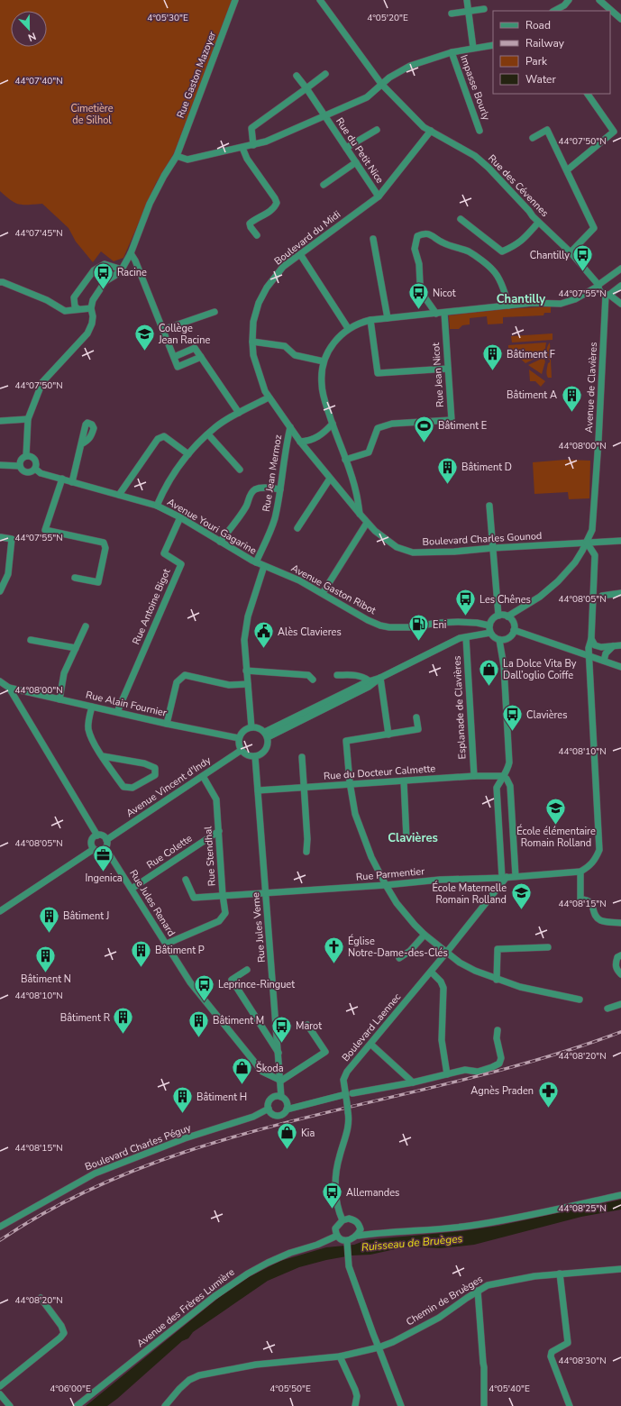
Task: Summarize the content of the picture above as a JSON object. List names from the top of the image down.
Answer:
{
  "streets": {
    "street": [
      "Rue Gaston Mazoyer",
      "Impasse Bourly",
      "Rue du Petit Nice",
      "Rue des Cévennes",
      "Boulevard du Midi",
      "Rue Jean Nicot",
      "Avenue de Clavières",
      "Rue Jean Mermoz",
      "Avenue Youri Gagarine",
      "Boulevard Charles Gounod",
      "Avenue Gaston Ribot",
      "Rue Antoine Bigot",
      "Rue Alain Fournier",
      "Esplanade de Clavières",
      "Rue du Docteur Calmette",
      "Avenue Vincent d'Indy",
      "Rue Colette",
      "Rue Stendhal",
      "Rue Parmentier",
      "Rue Jules Renard",
      "Rue Jules Verne",
      "Boulevard Laennec",
      "Boulevard Charles Péguy",
      "Chemin de Bruèges",
      "Avenue des Frères Lumière"
    ]
  },
  "crossings": [
    ["Rue du Petit Nice", "Boulevard du Midi"],
    ["Rue des Cévennes", "Boulevard du Midi"],
    ["Rue des Cévennes", "Avenue de Clavières"],
    ["Boulevard du Midi", "Rue Jean Mermoz"],
    ["Boulevard du Midi", "Boulevard Charles Gounod"],
    ["Avenue de Clavières", "Boulevard Charles Gounod"],
    ["Avenue de Clavières", "Avenue Gaston Ribot"],
    ["Rue Jean Mermoz", "Avenue Youri Gagarine"],
    ["Rue Jean Mermoz", "Avenue Gaston Ribot"],
    ["Avenue Youri Gagarine", "Avenue Gaston Ribot"],
    ["Avenue Youri Gagarine", "Rue Antoine Bigot"],
    ["Rue Antoine Bigot", "Rue Alain Fournier"],
    ["Rue Alain Fournier", "Avenue Vincent d'Indy"],
    ["Rue Alain Fournier", "Rue Jules Verne"],
    ["Esplanade de Clavières", "Rue du Docteur Calmette"],
    ["Rue du Docteur Calmette", "Rue Jules Verne"],
    ["Avenue Vincent d'Indy", "Rue Stendhal"],
    ["Avenue Vincent d'Indy", "Rue Jules Renard"],
    ["Avenue Vincent d'Indy", "Rue Jules Verne"],
    ["Rue Colette", "Rue Stendhal"],
    ["Rue Colette", "Rue Jules Renard"],
    ["Rue Stendhal", "Rue Parmentier"],
    ["Rue Stendhal", "Rue Jules Verne"],
    ["Rue Parmentier", "Rue Jules Verne"],
    ["Rue Parmentier", "Boulevard Laennec"],
    ["Rue Jules Renard", "Rue Jules Verne"],
    ["Rue Jules Verne", "Boulevard Charles Péguy"],
    ["Boulevard Laennec", "Avenue des Frères Lumière"]
  ],
  "districts": ["Chantilly", "Clavières"],
  "water": ["Ruisseau de Bruèges"],
  "parks": ["Cimetière de Silhol"],
  "places": {
    "bus stop": [
      "Chantilly",
      "Racine",
      "Nicot",
      "Les Chênes",
      "Clavières",
      "Leprince-Ringuet",
      "Marot",
      "Allemandes"
    ],
    "school or university": ["Collège Jean Racine", "École élémentaire Romain Rolland", "École Maternelle Romain Rolland"],
    "building": [
      "Bâtiment F",
      "Bâtiment A",
      "Bâtiment D",
      "Bâtiment J",
      "Bâtiment P",
      "Bâtiment N",
      "Bâtiment R",
      "Bâtiment M",
      "Bâtiment H"
    ],
    "sports": ["Bâtiment E"],
    "fuel station": ["Eni"],
    "public building": ["Alès Clavieres"],
    "shop": ["La Dolce Vita By Dall’oglio Coiffe", "Škoda", "Kia"],
    "office": ["Ingenica"],
    "church": ["Église Notre-Dame-des-Clés"],
    "pharmacy": ["Agnès Praden"]
  },
  "legend": [
    "Road",
    "Railway",
    "Park",
    "Water"
  ],
  "north": "bottom",
  "coordinates": [
    "4°05'30\"E",
    "4°05'20\"E",
    "44°07'40\"N",
    "44°07'50\"N",
    "44°07'45\"N",
    "44°07'55\"N",
    "44°08'00\"N",
    "44°08'05\"N",
    "44°08'10\"N",
    "44°08'15\"N",
    "44°08'20\"N",
    "44°08'25\"N",
    "44°08'30\"N",
    "4°06'00\"E",
    "4°05'50\"E",
    "4°05'40\"E"
  ]
}
